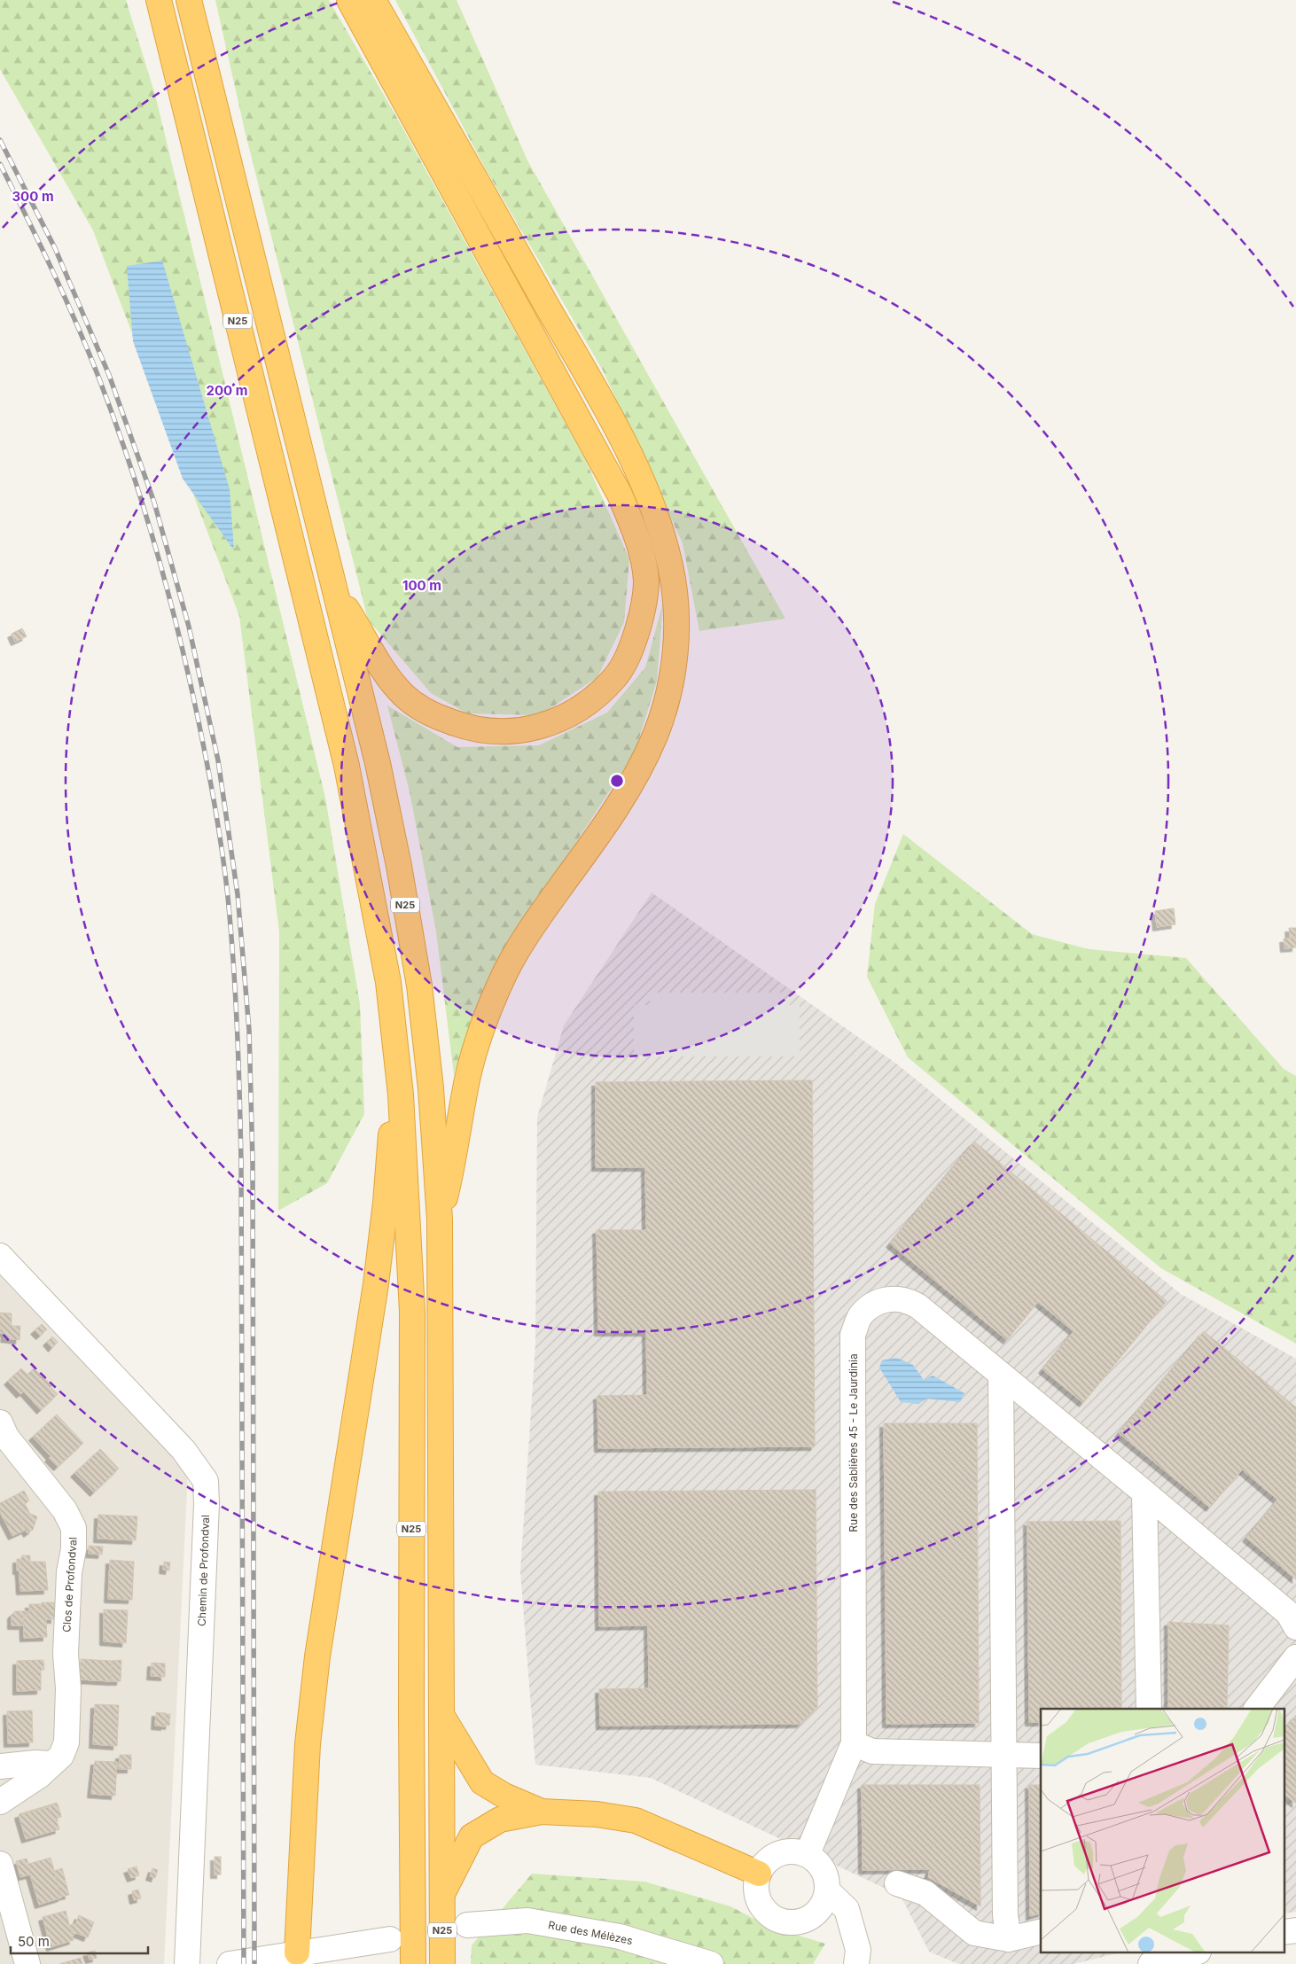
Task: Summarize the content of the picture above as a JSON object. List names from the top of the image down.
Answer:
{
  "streets": {
    "highway": ["N25"],
    "street": [
      "Rue des Sablières 45 - Le Jaurdinia",
      "Chemin de Profondval",
      "Clos de Profondval",
      "Rue des Mélèzes"
    ]
  },
  "scale_bar": "50 m",
  "rings": ["300 m", "200 m", "100 m"]
}
